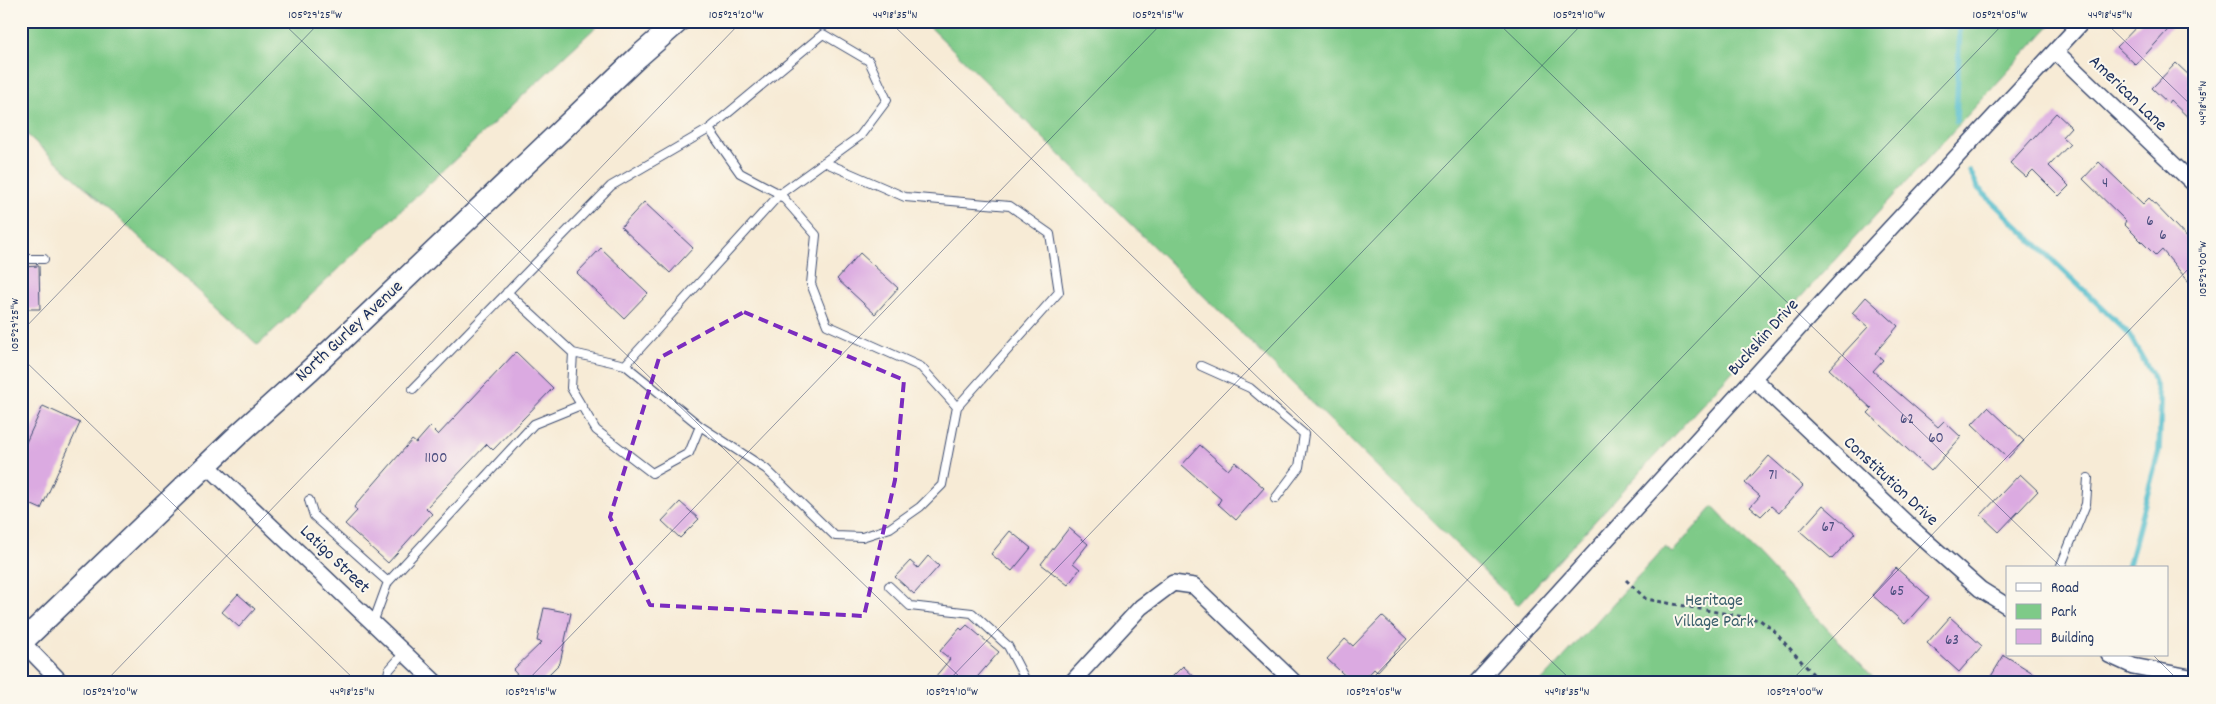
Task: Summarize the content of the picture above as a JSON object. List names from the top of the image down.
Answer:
{
  "streets": {
    "street": [
      "American Lane",
      "North Gurley Avenue",
      "Buckskin Drive",
      "Constitution Drive",
      "Latigo Street"
    ]
  },
  "crossings": [
    ["American Lane", "Buckskin Drive"],
    ["North Gurley Avenue", "Latigo Street"],
    ["Buckskin Drive", "Constitution Drive"]
  ],
  "parks": ["Heritage Village Park"],
  "house_numbers": [
    "4",
    "6",
    "6",
    "62",
    "60",
    "1100",
    "71",
    "67",
    "65",
    "63"
  ],
  "legend": ["Road", "Park", "Building"],
  "coordinates": [
    "105°29'25\"W",
    "105°29'20\"W",
    "44°18'35\"N",
    "105°29'15\"W",
    "105°29'10\"W",
    "105°29'05\"W",
    "44°18'45\"N",
    "105°29'00\"W",
    "44°18'25\"N"
  ]
}
